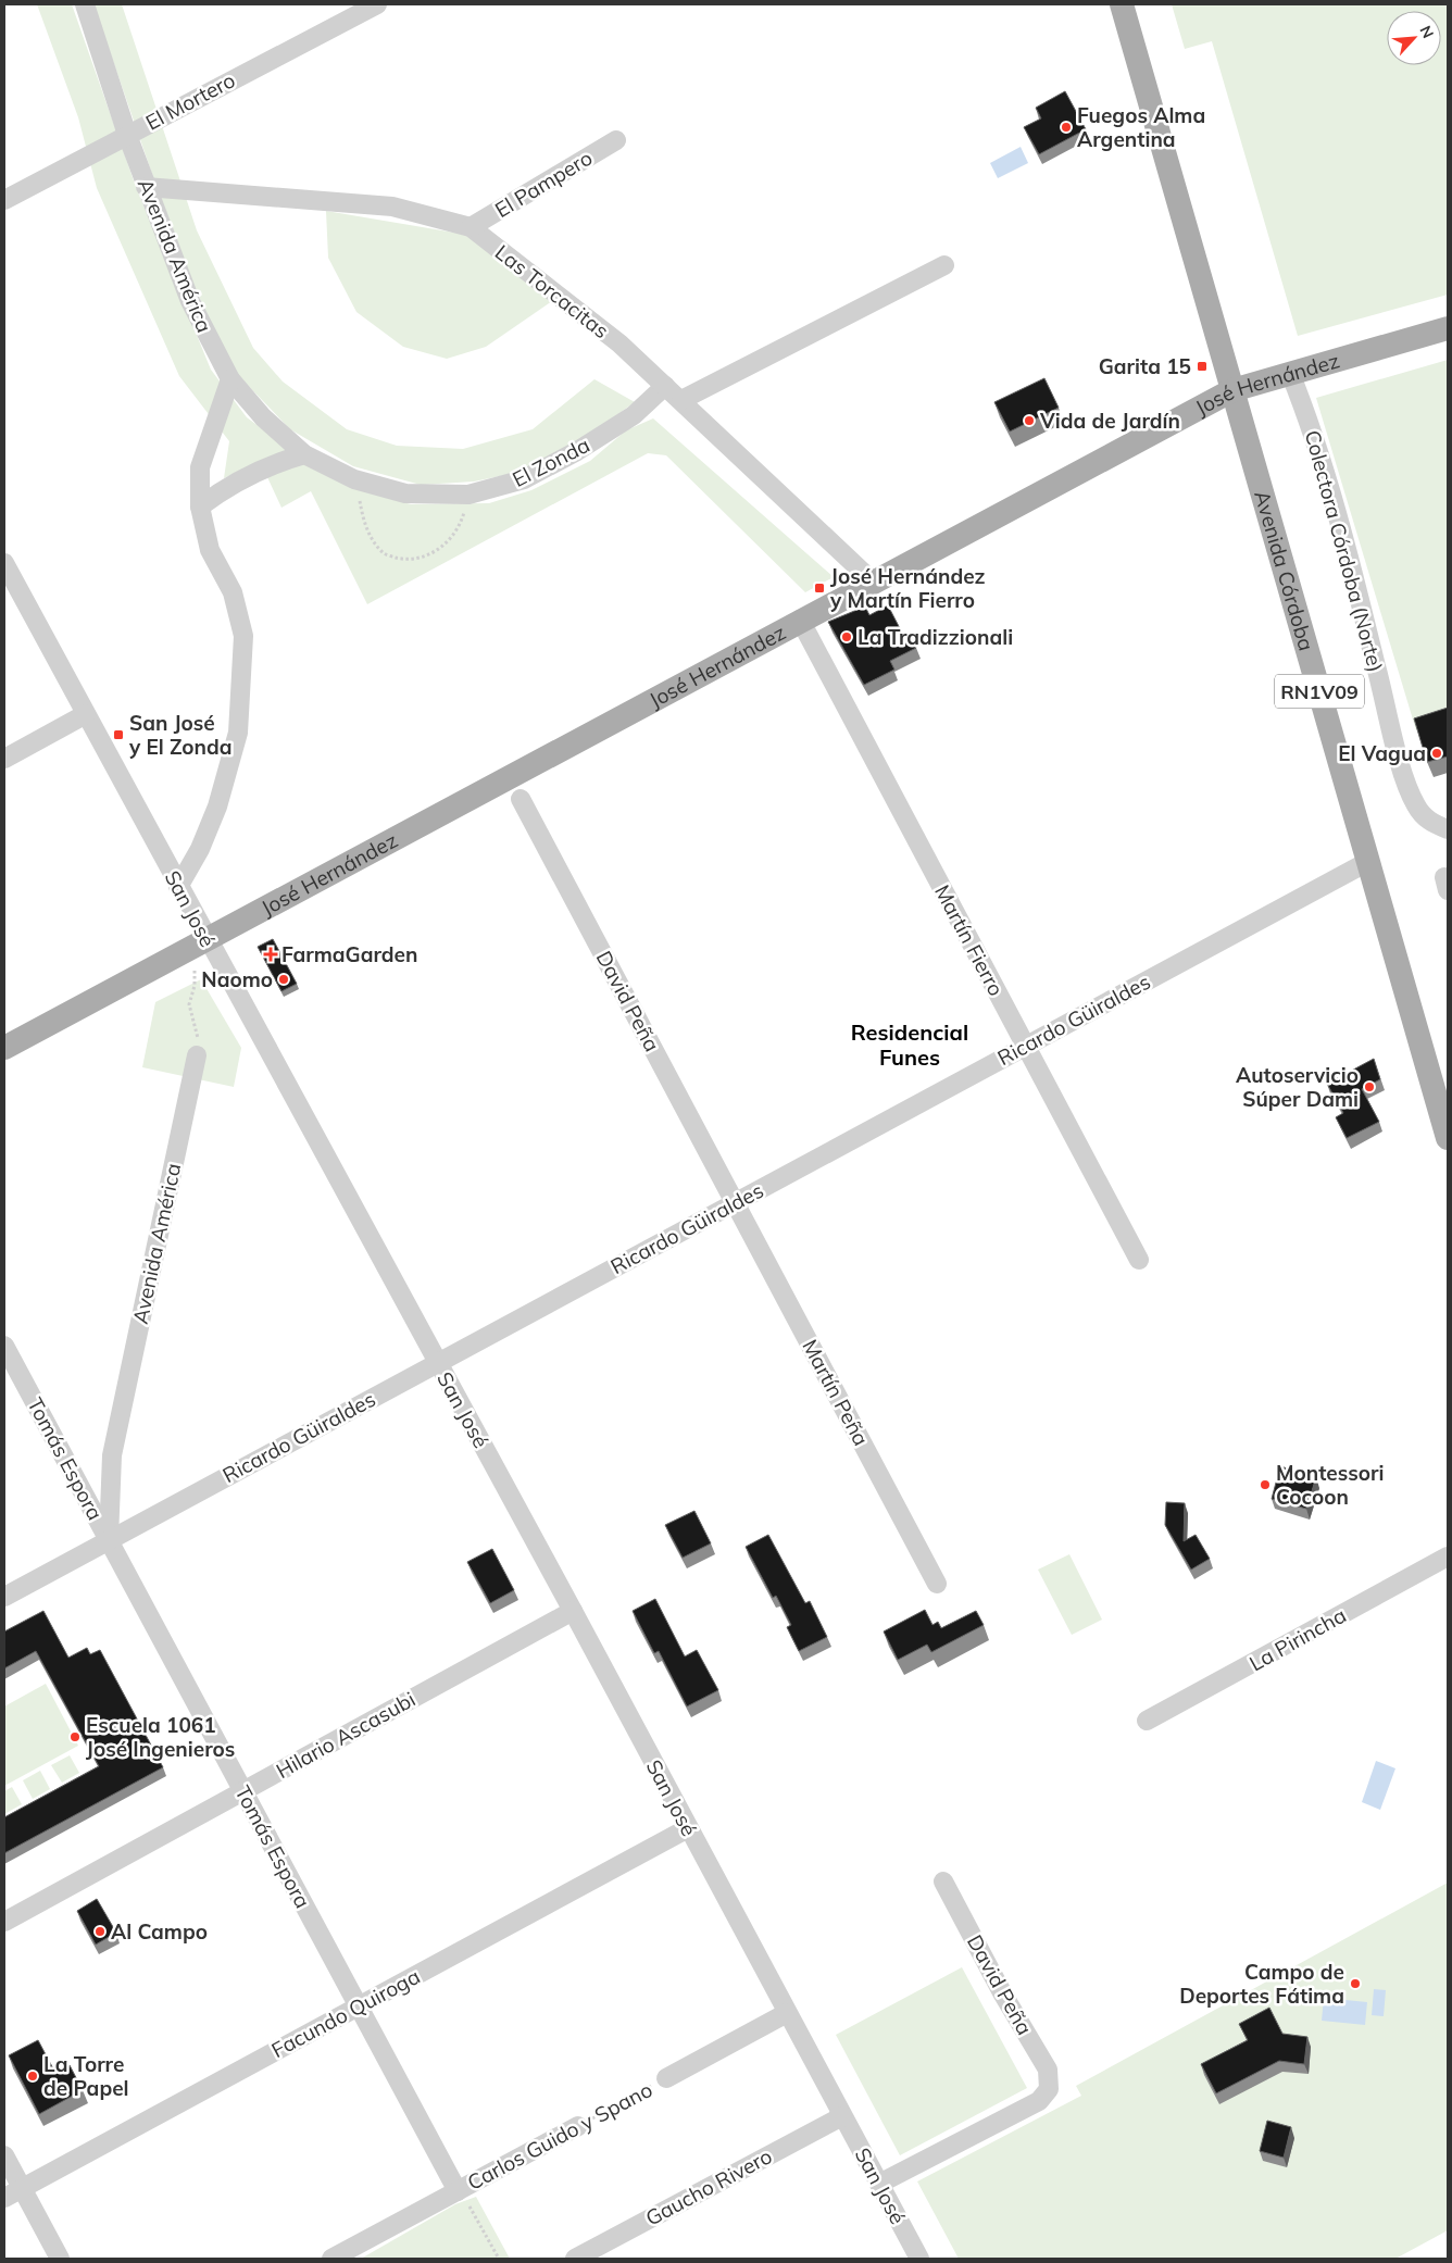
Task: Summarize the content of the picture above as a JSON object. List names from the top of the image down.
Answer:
{
  "streets": {
    "main road": ["José Hernández", "Avenida Córdoba", "RN1V09"],
    "street": [
      "El Mortero",
      "El Pampero",
      "Avenida América",
      "Las Torcacitas",
      "El Zonda",
      "Colectora Córdoba (Norte)",
      "San José",
      "Martín Fierro",
      "David Peña",
      "Ricardo Güiraldes",
      "Martín Peña",
      "Tomás Espora",
      "La Pirincha",
      "Hilario Ascasubi",
      "Facundo Quiroga",
      "Carlos Guido y Spano",
      "Gaucho Rivero"
    ]
  },
  "crossings": [
    ["El Mortero", "Avenida América"],
    ["El Pampero", "Las Torcacitas"],
    ["Avenida América", "Las Torcacitas"],
    ["Avenida América", "El Zonda"],
    ["Avenida América", "Ricardo Güiraldes"],
    ["Avenida América", "Tomás Espora"],
    ["Las Torcacitas", "José Hernández"],
    ["Las Torcacitas", "El Zonda"],
    ["José Hernández", "Colectora Córdoba (Norte)"],
    ["José Hernández", "Avenida Córdoba"],
    ["José Hernández", "San José"],
    ["José Hernández", "Martín Fierro"],
    ["Avenida Córdoba", "Ricardo Güiraldes"],
    ["San José", "David Peña"],
    ["San José", "Ricardo Güiraldes"],
    ["San José", "Hilario Ascasubi"],
    ["San José", "Facundo Quiroga"],
    ["San José", "Carlos Guido y Spano"],
    ["San José", "Gaucho Rivero"],
    ["Martín Fierro", "Ricardo Güiraldes"],
    ["David Peña", "Ricardo Güiraldes"],
    ["David Peña", "Martín Peña"],
    ["Ricardo Güiraldes", "Martín Peña"],
    ["Ricardo Güiraldes", "Tomás Espora"],
    ["Tomás Espora", "Hilario Ascasubi"],
    ["Tomás Espora", "Facundo Quiroga"],
    ["Tomás Espora", "Carlos Guido y Spano"]
  ],
  "districts": ["Residencial Funes"],
  "places": {
    "other": [
      "Fuegos Alma Argentina",
      "Vida de Jardín",
      "La Tradizzionali",
      "El Vagua",
      "Naomo",
      "Autoservicio Súper Dami",
      "Montessori Cocoon",
      "Escuela 1061 José Ingenieros",
      "Al Campo",
      "Campo de Deportes Fátima",
      "La Torre de Papel"
    ],
    "transit": ["Garita 15", "José Hernández y Martín Fierro", "San José y El Zonda"],
    "health": ["FarmaGarden"]
  },
  "north": "top right"
}
